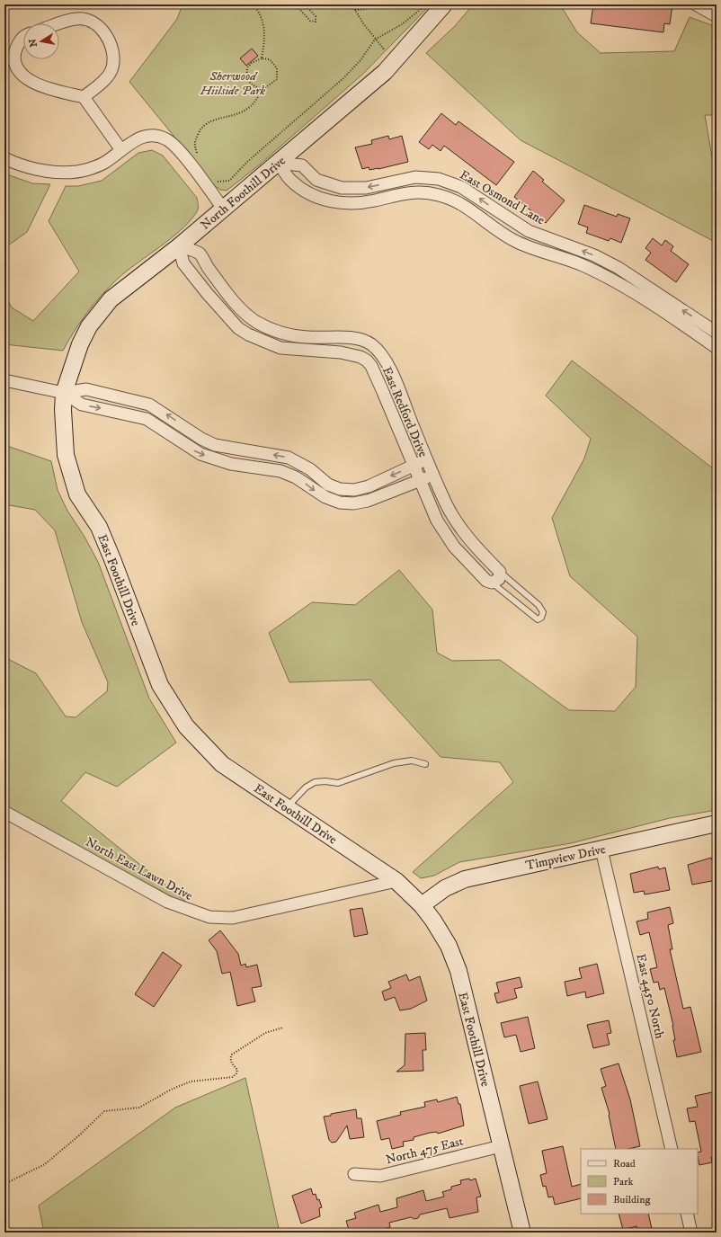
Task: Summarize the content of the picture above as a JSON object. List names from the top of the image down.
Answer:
{
  "streets": {
    "street": [
      "North Foothill Drive",
      "East Osmond Lane",
      "East Redford Drive",
      "East Foothill Drive",
      "Timpview Drive",
      "North East Lawn Drive",
      "East 4450 North",
      "North 475 East"
    ]
  },
  "crossings": [
    ["North Foothill Drive", "East Osmond Lane"],
    ["North Foothill Drive", "East Redford Drive"],
    ["North Foothill Drive", "East Foothill Drive"],
    ["East Foothill Drive", "Timpview Drive"],
    ["East Foothill Drive", "North East Lawn Drive"],
    ["East Foothill Drive", "North 475 East"],
    ["Timpview Drive", "East 4450 North"]
  ],
  "parks": ["Sherwood Hiilside Park"],
  "legend": ["Road", "Park", "Building"],
  "north": "left"
}
